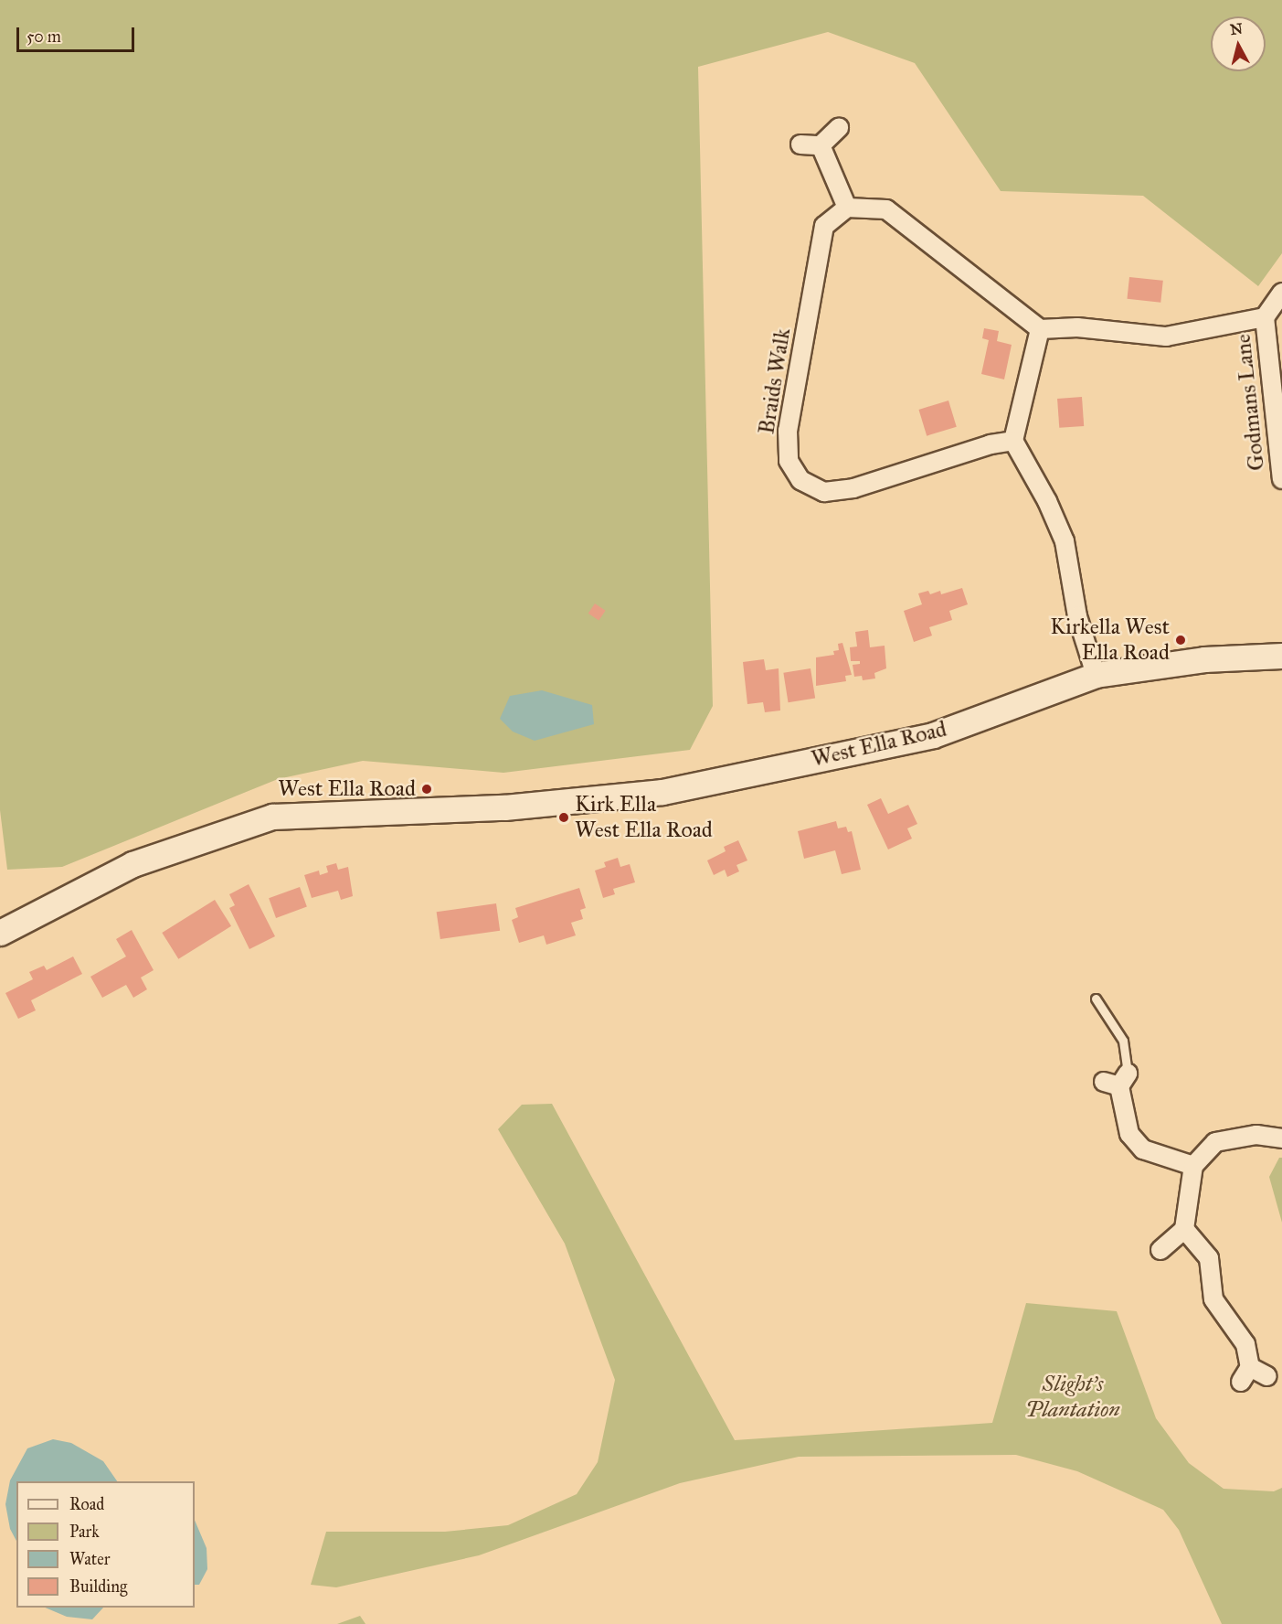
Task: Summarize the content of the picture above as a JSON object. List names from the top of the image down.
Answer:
{
  "streets": {
    "street": ["Braids Walk", "Godmans Lane", "West Ella Road"]
  },
  "parks": ["Slight's Plantation"],
  "places": ["Kirkella West Ella Road", "West Ella Road", "Kirk Ella West Ella Road"],
  "legend": [
    "Road",
    "Park",
    "Water",
    "Building"
  ],
  "scale_bar": "50 m",
  "north": "top"
}
